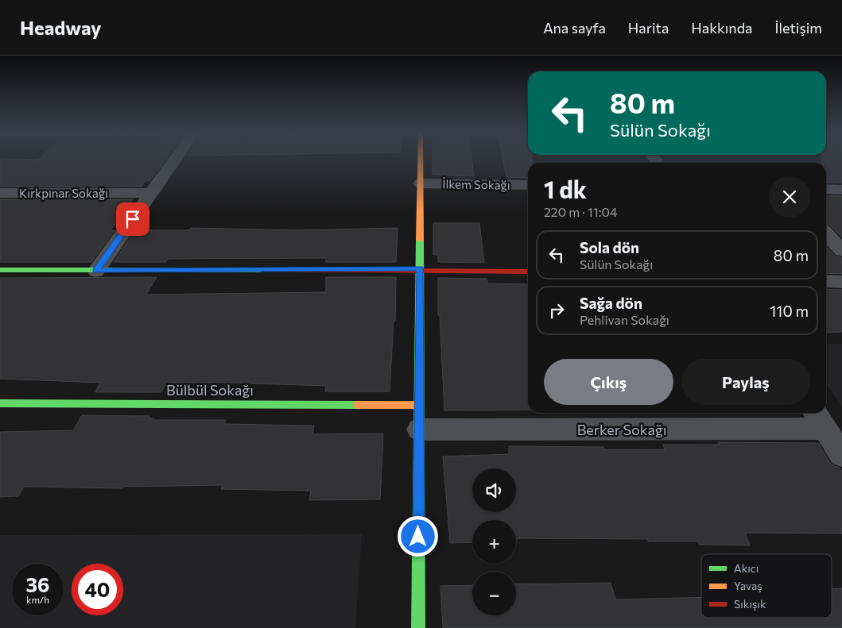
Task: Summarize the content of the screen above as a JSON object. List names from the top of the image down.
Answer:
{
  "streets": {
    "street": [
      "İlkem Sokağı",
      "Kırkpınar Sokağı",
      "Bülbül Sokağı",
      "Berker Sokağı"
    ]
  },
  "legend": ["Akıcı", "Yavaş", "Sıkışık"],
  "page": {
    "header": "Headway",
    "nav": [
      "Ana sayfa",
      "Harita",
      "Hakkında",
      "İletişim"
    ],
    "turn": ["80 m", "Sülün Sokağı"],
    "heading": ["1 dk", "220 m · 11:04"],
    "list": [
      {
        "name": "Sola dön",
        "note": "Sülün Sokağı",
        "value": "80 m"
      },
      {
        "name": "Sağa dön",
        "note": "Pehlivan Sokağı",
        "value": "110 m"
      }
    ],
    "buttons": ["Çıkış", "Paylaş"],
    "map_buttons": ["+", "−"],
    "speed": "36 km/h",
    "limit": "40"
  }
}
